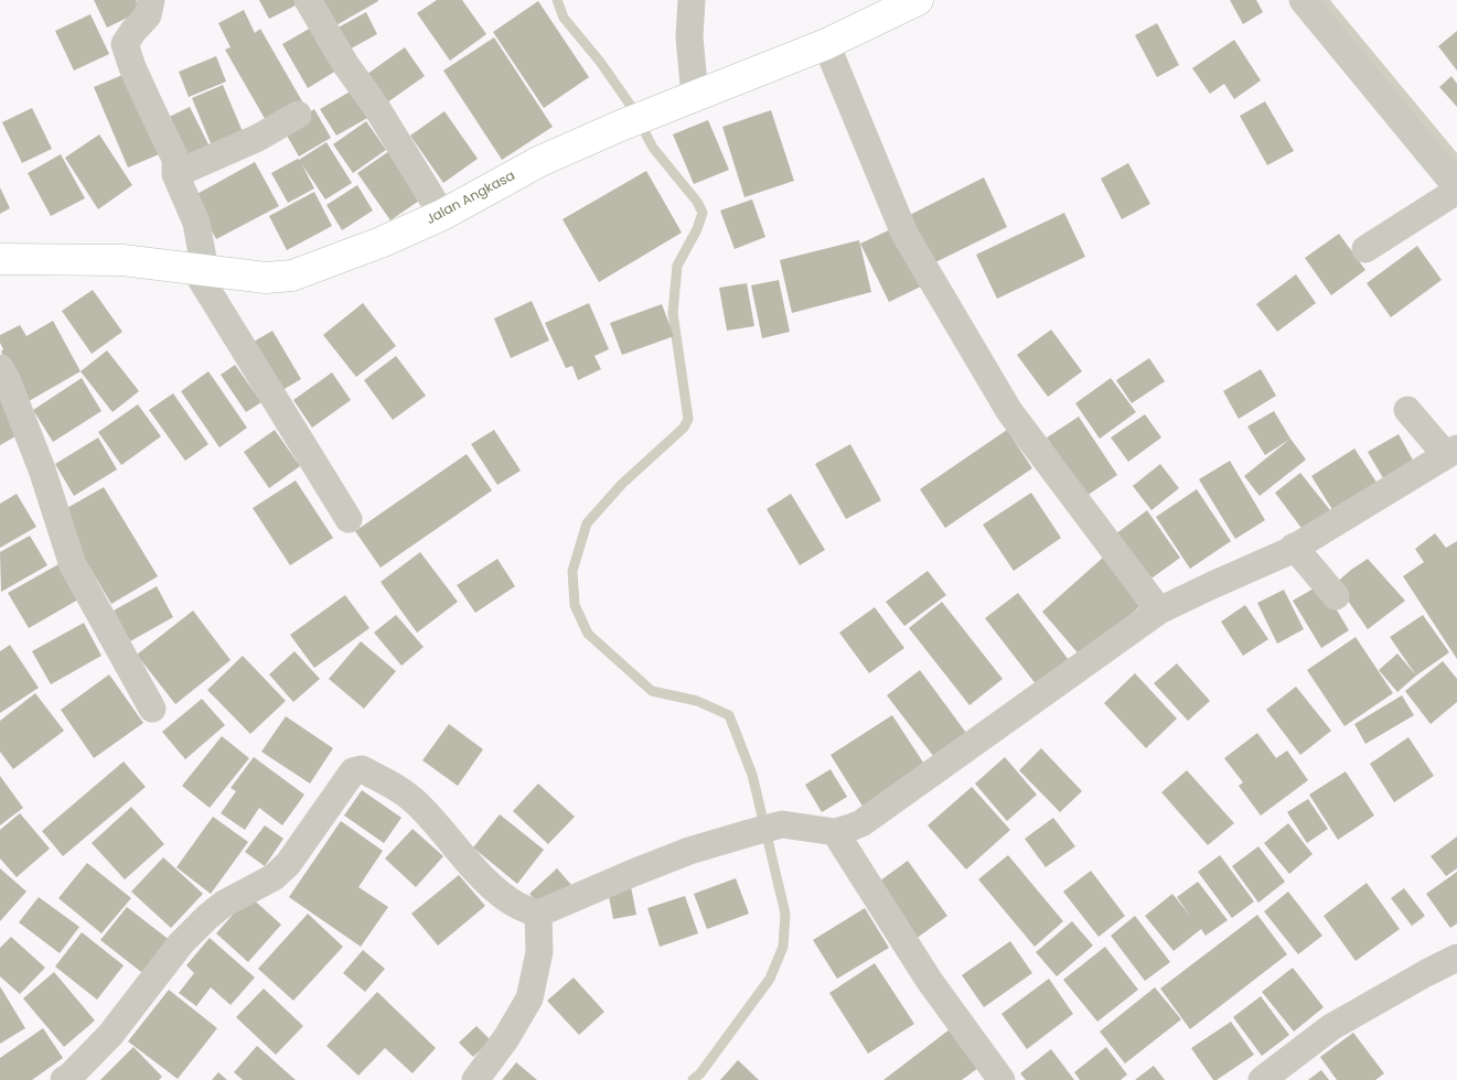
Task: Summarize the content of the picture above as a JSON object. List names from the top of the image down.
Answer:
{
  "streets": {
    "street": ["Jalan Angkasa"]
  }
}
